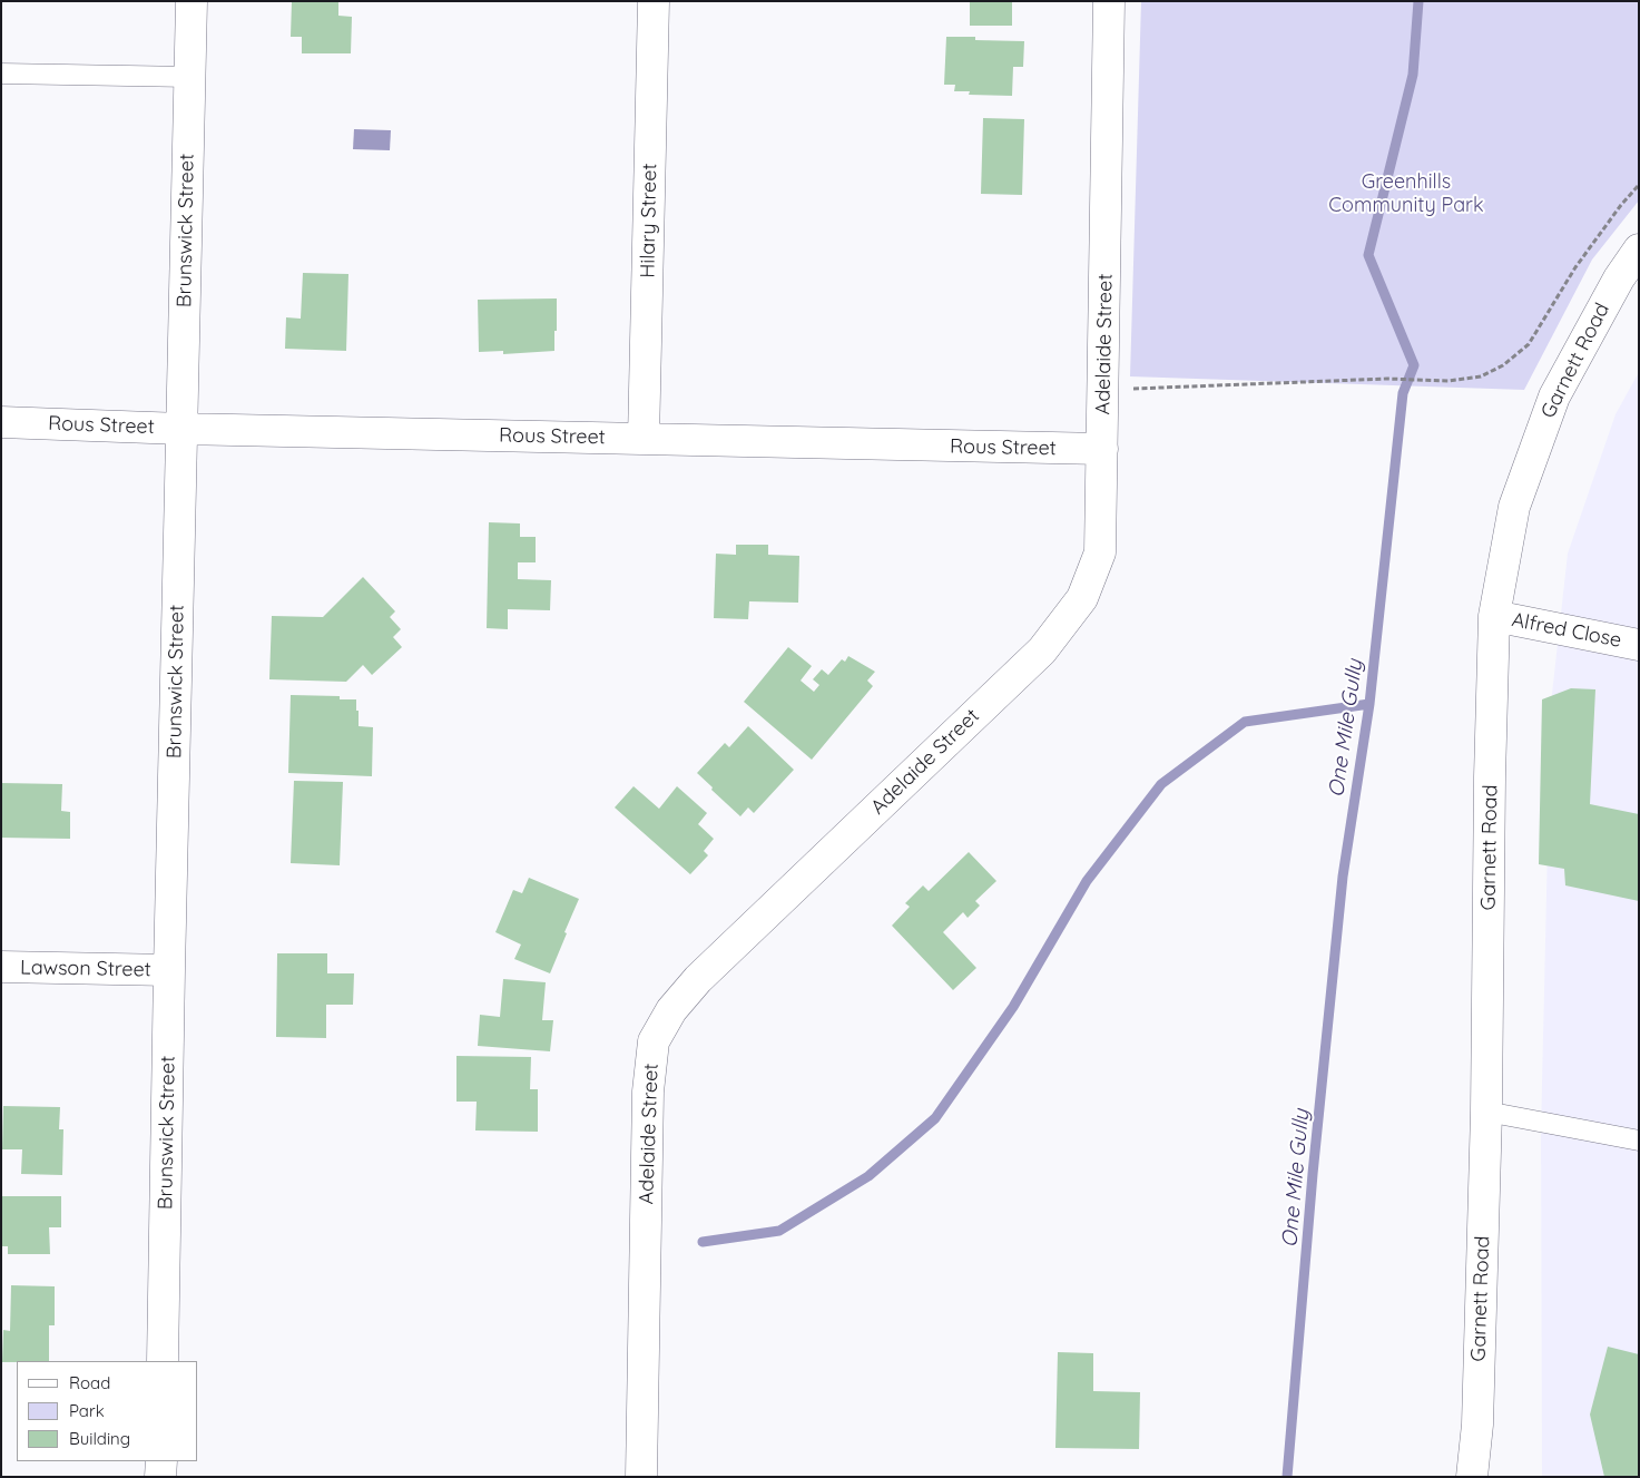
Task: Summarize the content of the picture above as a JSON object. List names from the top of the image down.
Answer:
{
  "streets": {
    "street": [
      "Hilary Street",
      "Brunswick Street",
      "Adelaide Street",
      "Garnett Road",
      "Rous Street",
      "Alfred Close",
      "Lawson Street"
    ]
  },
  "crossings": [
    ["Hilary Street", "Rous Street"],
    ["Brunswick Street", "Rous Street"],
    ["Brunswick Street", "Lawson Street"],
    ["Adelaide Street", "Rous Street"],
    ["Garnett Road", "Alfred Close"]
  ],
  "water": ["One Mile Gully"],
  "parks": ["Greenhills Community Park"],
  "legend": ["Road", "Park", "Building"]
}
